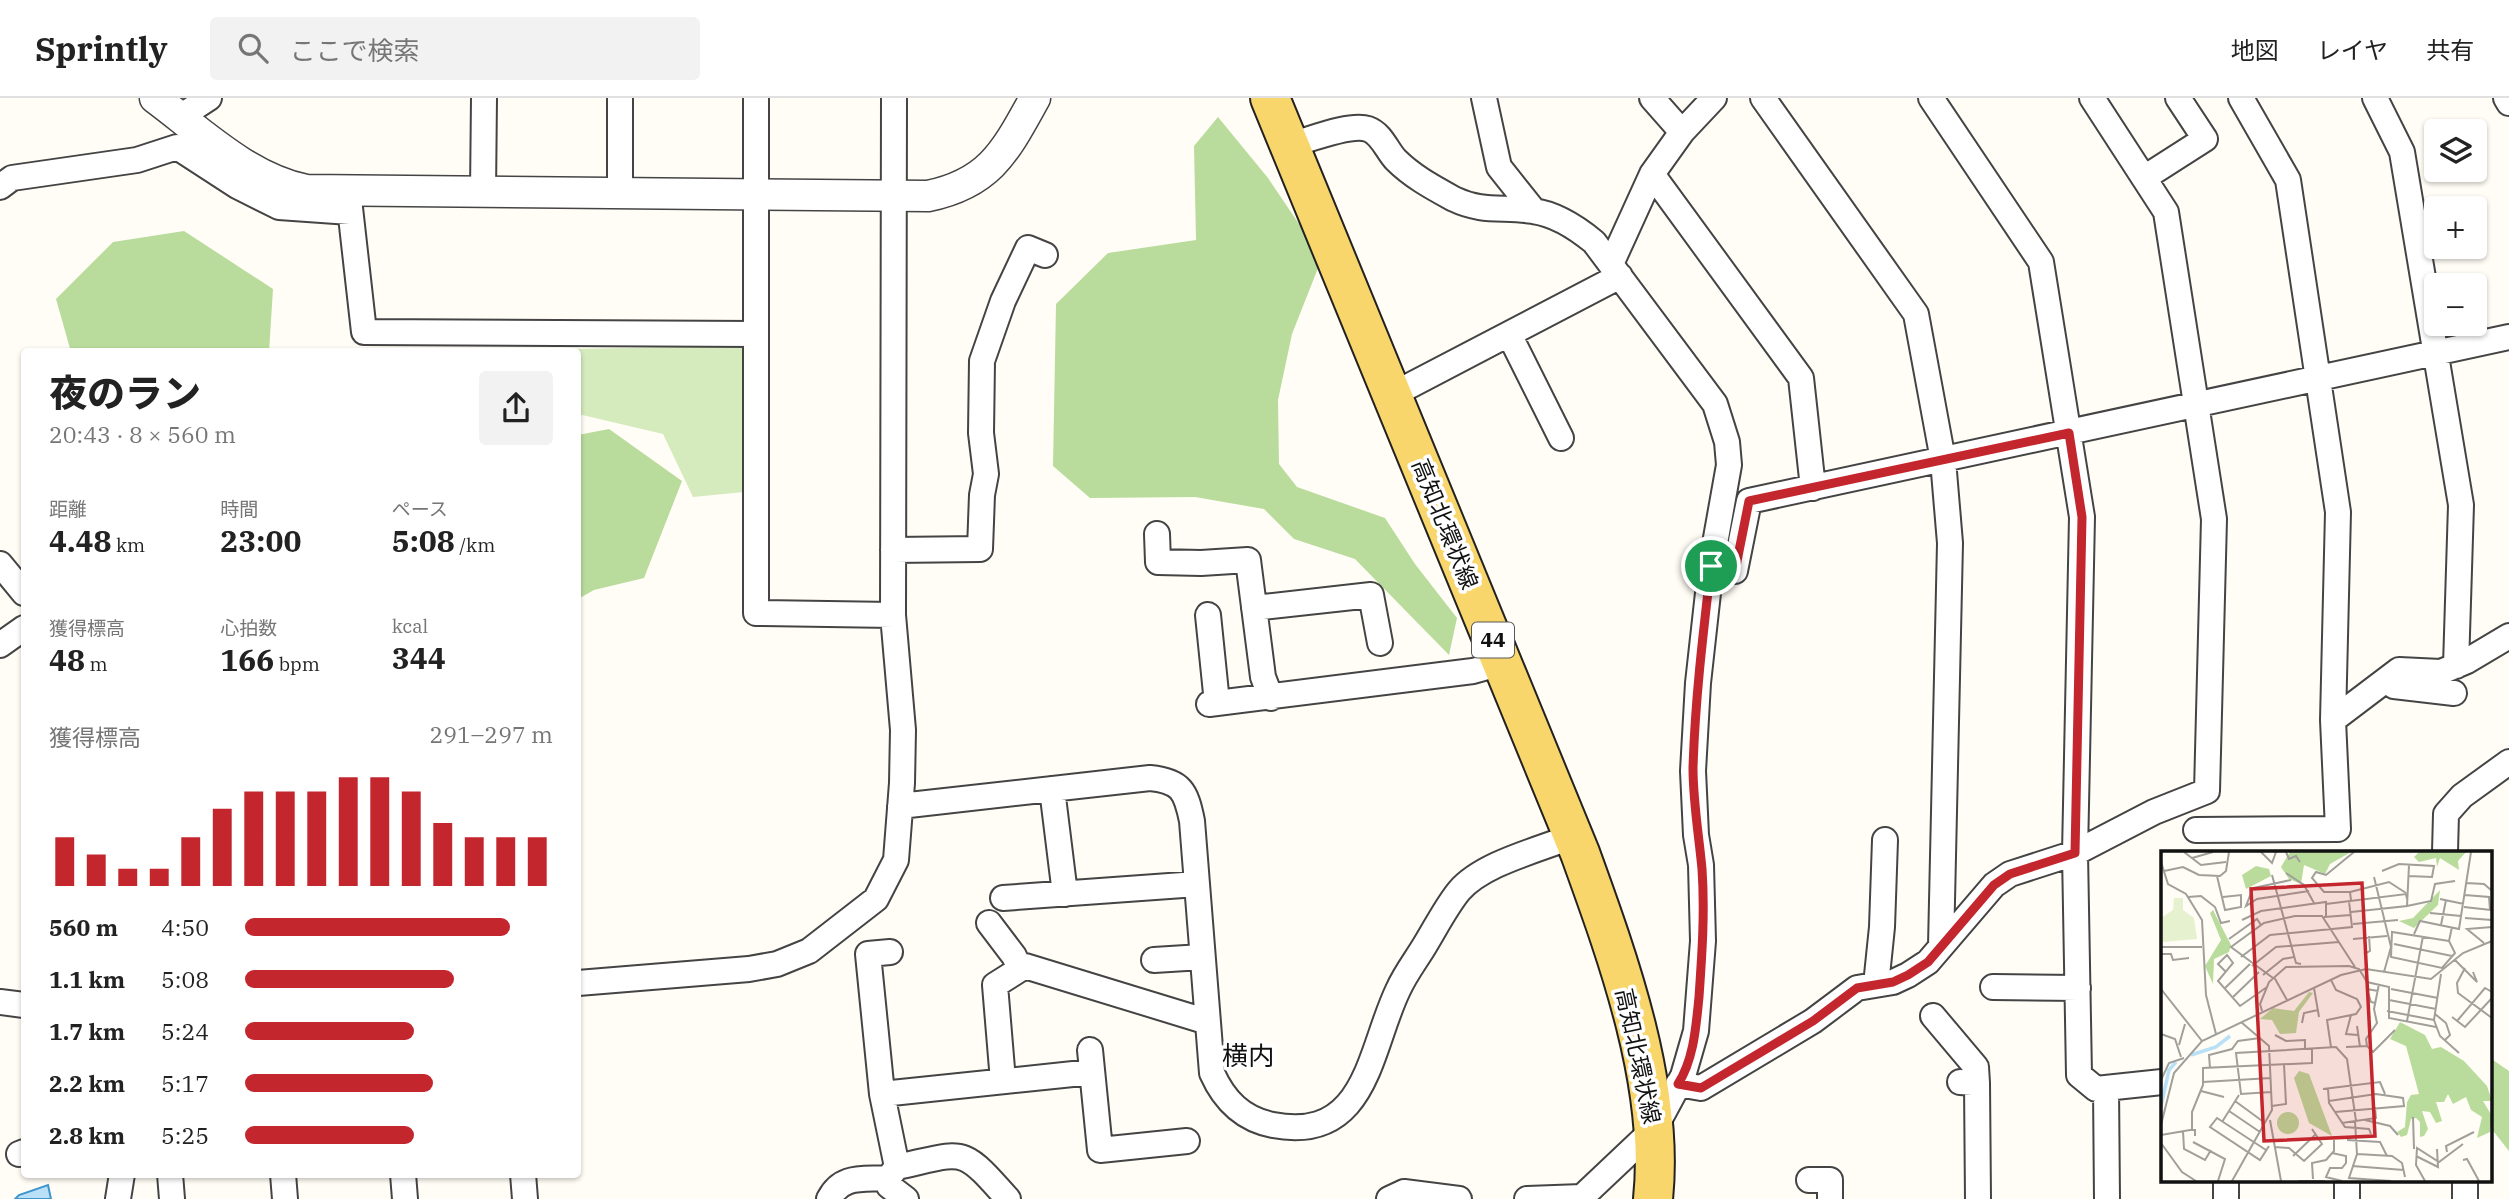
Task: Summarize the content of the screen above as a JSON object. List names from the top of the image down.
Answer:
{
  "streets": {
    "main road": ["高知北環状線", "44"]
  },
  "districts": ["横内"],
  "page": {
    "header": "Sprintly",
    "search": "ここで検索",
    "nav": ["地図", "レイヤ", "共有"],
    "map_buttons": ["+", "−"],
    "heading": ["夜のラン", "20:43 · 8 × 560 m"],
    "stats": [
      ["距離", "4.48 km"],
      ["時間", "23:00"],
      ["ペース", "5:08 /km"],
      ["獲得標高", "48 m"],
      ["心拍数", "166 bpm"],
      ["kcal", "344"]
    ],
    "chart": ["獲得標高", "291–297 m"],
    "list": [
      {
        "name": "560 m",
        "note": "4:50"
      },
      {
        "name": "1.1 km",
        "note": "5:08"
      },
      {
        "name": "1.7 km",
        "note": "5:24"
      },
      {
        "name": "2.2 km",
        "note": "5:17"
      },
      {
        "name": "2.8 km",
        "note": "5:25"
      }
    ]
  }
}
